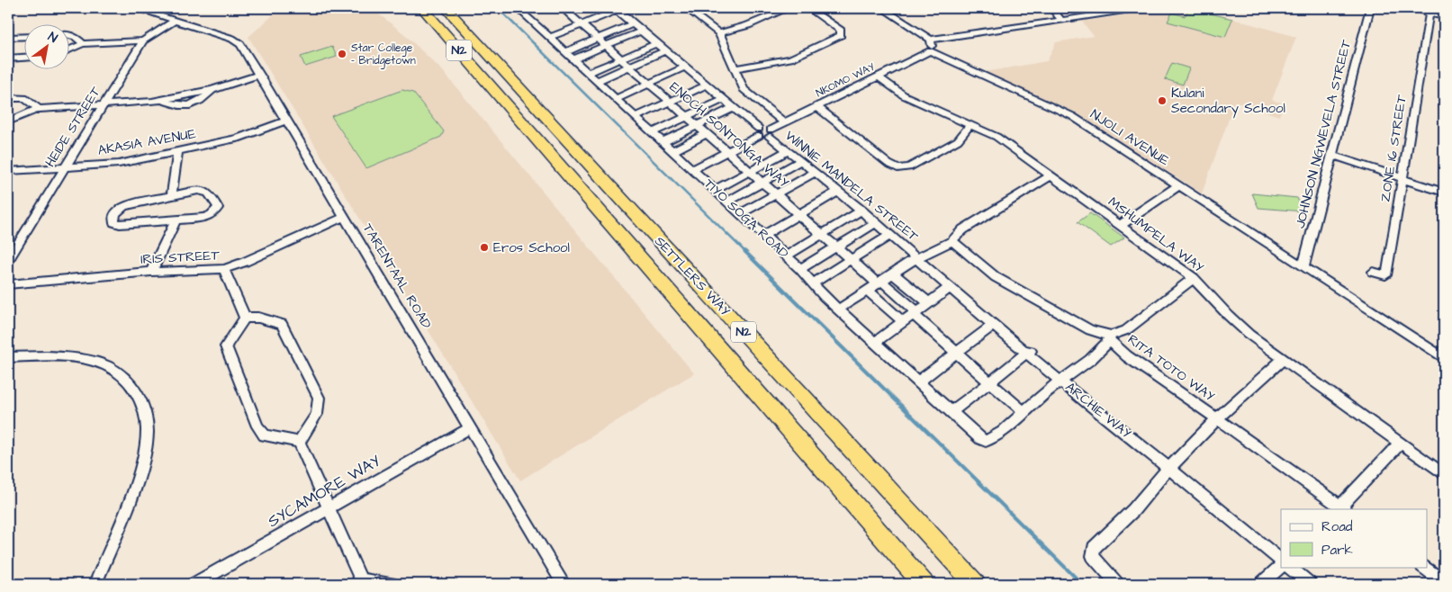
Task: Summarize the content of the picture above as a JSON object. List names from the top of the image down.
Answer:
{
  "streets": {
    "highway": ["N2", "SETTLERS WAY"],
    "street": [
      "NKOMO WAY",
      "HEIDE STREET",
      "JOHNSON NGWEVELA STREET",
      "ENOCH SONTONGA WAY",
      "NJOLI AVENUE",
      "AKASIA AVENUE",
      "ZONE 16 STREET",
      "WINNIE MANDELA STREET",
      "TIYO SOGA ROAD",
      "MSHUMPELA WAY",
      "IRIS STREET",
      "TARENTAAL ROAD",
      "RITA TOTO WAY",
      "ARCHIE WAY",
      "SYCAMORE WAY"
    ]
  },
  "crossings": [
    ["NKOMO WAY", "NJOLI AVENUE"],
    ["NKOMO WAY", "WINNIE MANDELA STREET"],
    ["NKOMO WAY", "MSHUMPELA WAY"],
    ["HEIDE STREET", "AKASIA AVENUE"],
    ["HEIDE STREET", "TARENTAAL ROAD"],
    ["JOHNSON NGWEVELA STREET", "NJOLI AVENUE"],
    ["ENOCH SONTONGA WAY", "TIYO SOGA ROAD"],
    ["AKASIA AVENUE", "TARENTAAL ROAD"],
    ["WINNIE MANDELA STREET", "ARCHIE WAY"],
    ["IRIS STREET", "TARENTAAL ROAD"],
    ["TARENTAAL ROAD", "SYCAMORE WAY"]
  ],
  "places": ["Star College - Bridgetown", "Kulani Secondary School", "Eros School"],
  "legend": ["Road", "Park"],
  "north": "top right"
}
